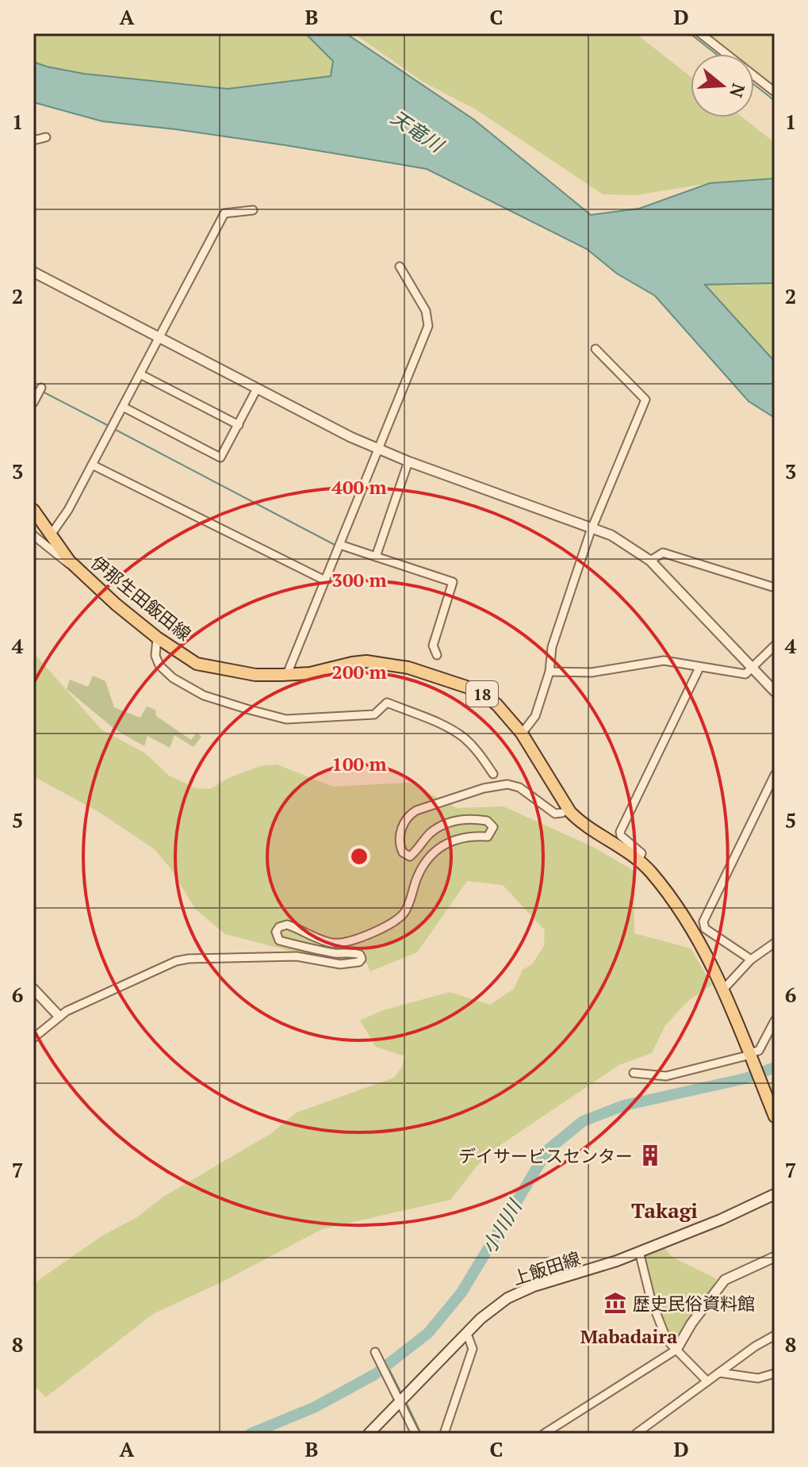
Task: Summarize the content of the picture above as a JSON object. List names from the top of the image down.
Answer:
{
  "streets": {
    "main road": ["伊那生田飯田線", "18", "上飯田線"]
  },
  "districts": ["Takagi", "Mabadaira"],
  "water": ["天竜川", "小川川"],
  "places": {
    "building": ["デイサービスセンター"],
    "museum": ["歴史民俗資料館"]
  },
  "north": "right",
  "grid": {
    "columns": [
      "A",
      "B",
      "C",
      "D"
    ],
    "rows": [
      "1",
      "2",
      "3",
      "4",
      "5",
      "6",
      "7",
      "8"
    ]
  },
  "rings": [
    "400 m",
    "300 m",
    "200 m",
    "100 m"
  ]
}
